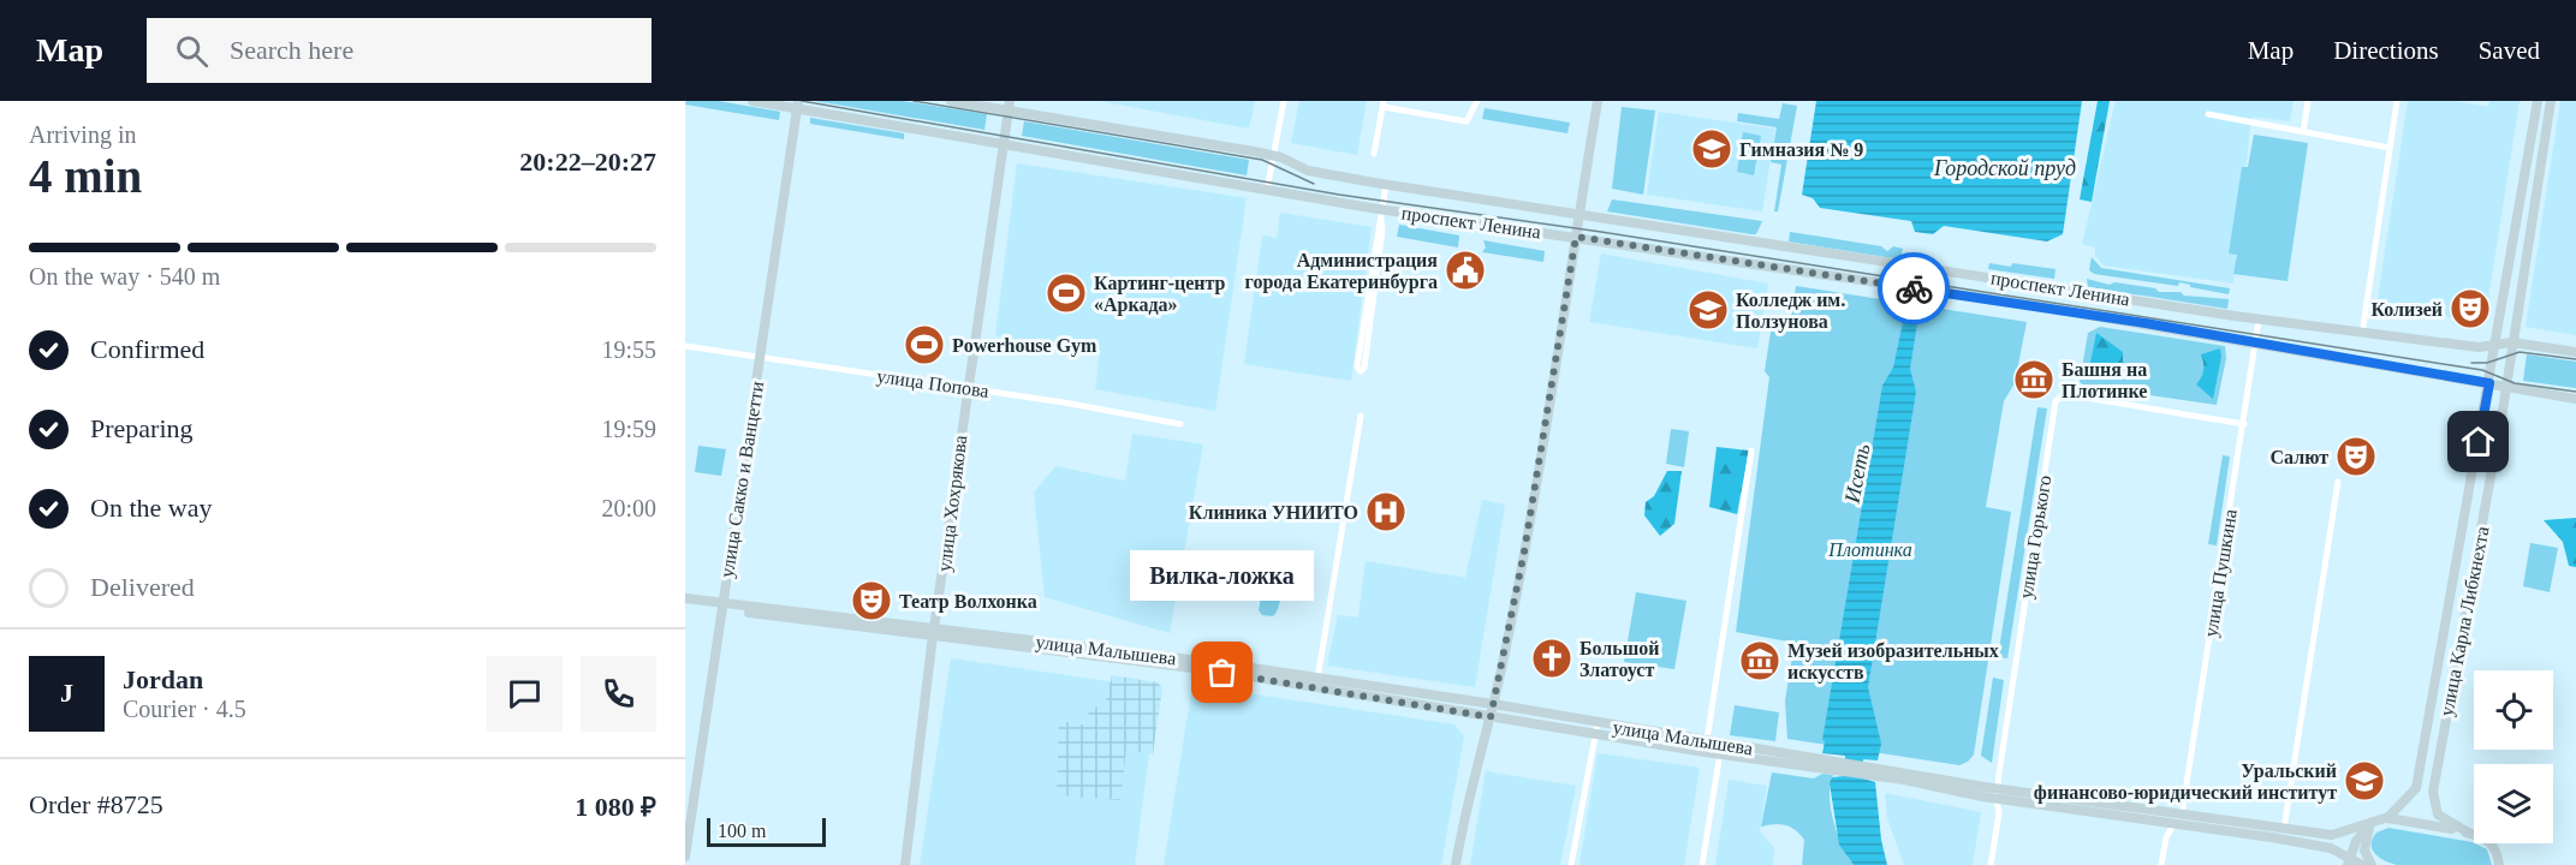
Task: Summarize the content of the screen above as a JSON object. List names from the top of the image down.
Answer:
{
  "streets": {
    "main road": [
      "проспект Ленина",
      "улица Сакко и Ванцетти",
      "улица Хохрякова",
      "улица Карла Либкнехта",
      "улица Малышева"
    ],
    "street": ["улица Попова", "улица Горького", "улица Пушкина"]
  },
  "crossings": [
    ["проспект Ленина", "улица Сакко и Ванцетти"],
    ["проспект Ленина", "улица Хохрякова"],
    ["проспект Ленина", "улица Пушкина"],
    ["проспект Ленина", "улица Карла Либкнехта"],
    ["улица Попова", "улица Сакко и Ванцетти"],
    ["улица Попова", "улица Хохрякова"],
    ["улица Сакко и Ванцетти", "улица Малышева"],
    ["улица Хохрякова", "улица Малышева"],
    ["улица Горького", "улица Пушкина"],
    ["улица Горького", "улица Малышева"]
  ],
  "water": ["Городской пруд", "Исеть"],
  "parks": ["Плотинка"],
  "places": {
    "school or university": ["Гимназия № 9", "Колледж им. Ползунова", "Уральский финансово-юридический институт"],
    "public building": ["Администрация города Екатеринбурга"],
    "sports": ["Картинг-центр «Аркада»", "Powerhouse Gym"],
    "theatre": ["Колизей", "Салют", "Театр Волхонка"],
    "museum": ["Башня на Плотинке", "Музей изобразительных искусств"],
    "hospital": ["Клиника УНИИТО"],
    "church": ["Большой Златоуст"],
    "other": ["Вилка-ложка"]
  },
  "scale_bar": "100 m",
  "page": {
    "header": "Map",
    "search": "Search here",
    "nav": ["Map", "Directions", "Saved"],
    "heading": ["4 min", "Arriving in", "20:22–20:27"],
    "panel": [
      "Jordan",
      "Courier · 4.5",
      "Order #8725",
      "1 080 ₽"
    ],
    "bar": "On the way · 540 m",
    "list": [
      ["Confirmed", "19:55"],
      ["Preparing", "19:59"],
      ["On the way", "20:00"],
      "Delivered"
    ],
    "bubble": "Вилка-ложка",
    "round": "J",
    "scale": "100 m"
  }
}
